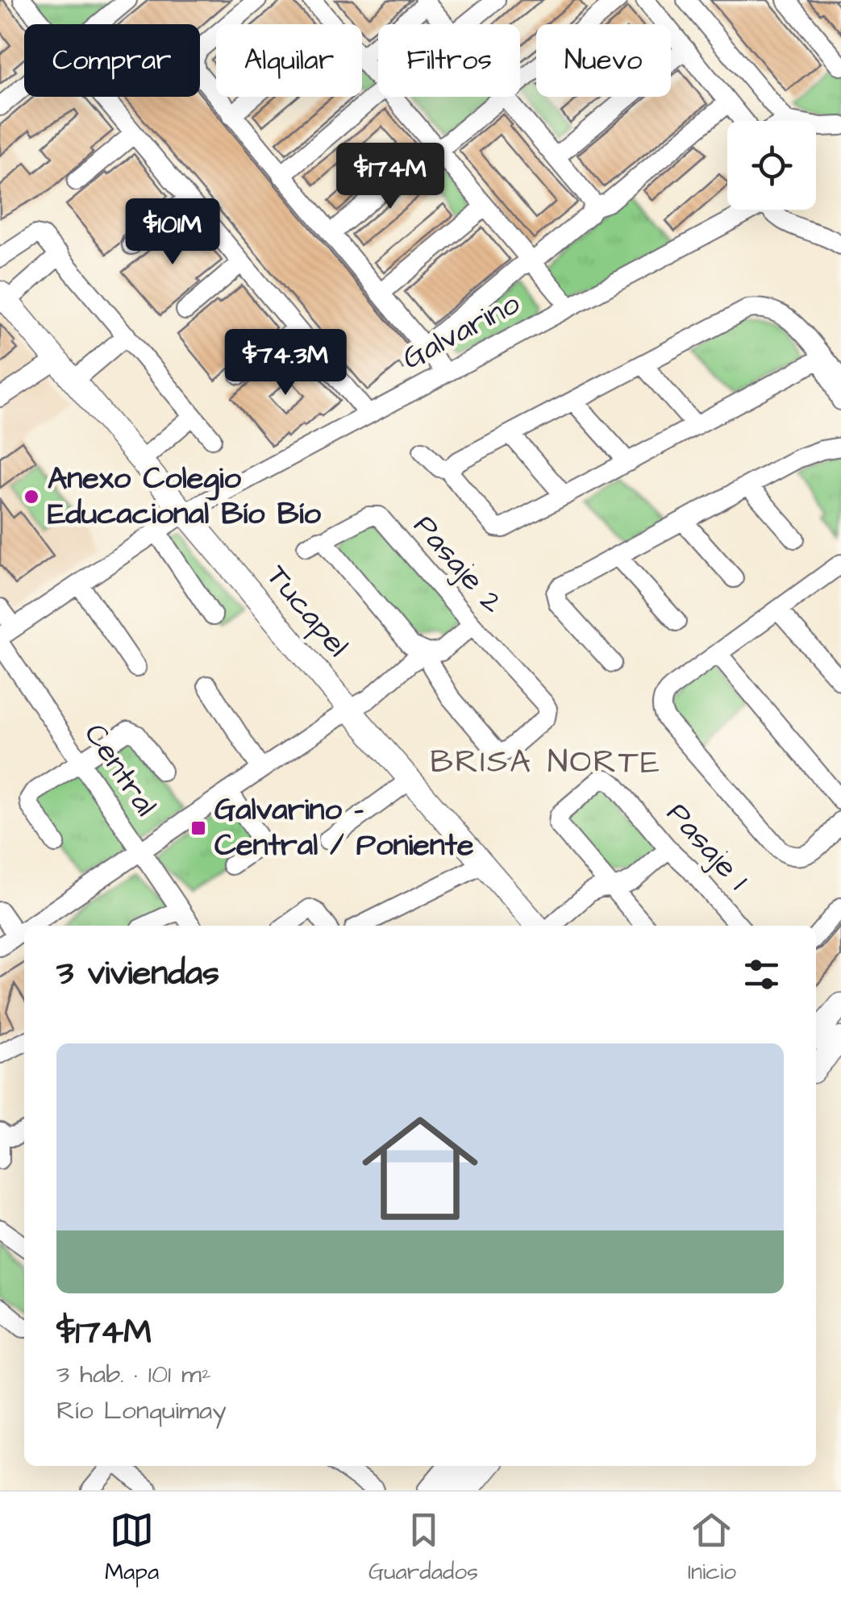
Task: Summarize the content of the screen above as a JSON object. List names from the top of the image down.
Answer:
{
  "streets": {
    "main road": ["Tucapel"],
    "street": [
      "Galvarino",
      "Pasaje 2",
      "Central",
      "Pasaje 1"
    ]
  },
  "crossings": [
    ["Galvarino", "Tucapel"],
    ["Galvarino", "Central"]
  ],
  "districts": ["BRISA NORTE"],
  "places": {
    "other": ["Anexo Colegio Educacional Bío Bío"],
    "transit": ["Galvarino - Central / Poniente"]
  },
  "page": {
    "chip": [
      "Comprar",
      "Alquilar",
      "Filtros",
      "Nuevo"
    ],
    "price": ["$174M", "$101M", "$74.3M"],
    "heading": "3 viviendas",
    "list": [
      {
        "name": "$174M",
        "note": "3 hab. · 101 m² · Río Lonquimay"
      }
    ],
    "tabs": ["Mapa", "Guardados", "Inicio"]
  }
}
